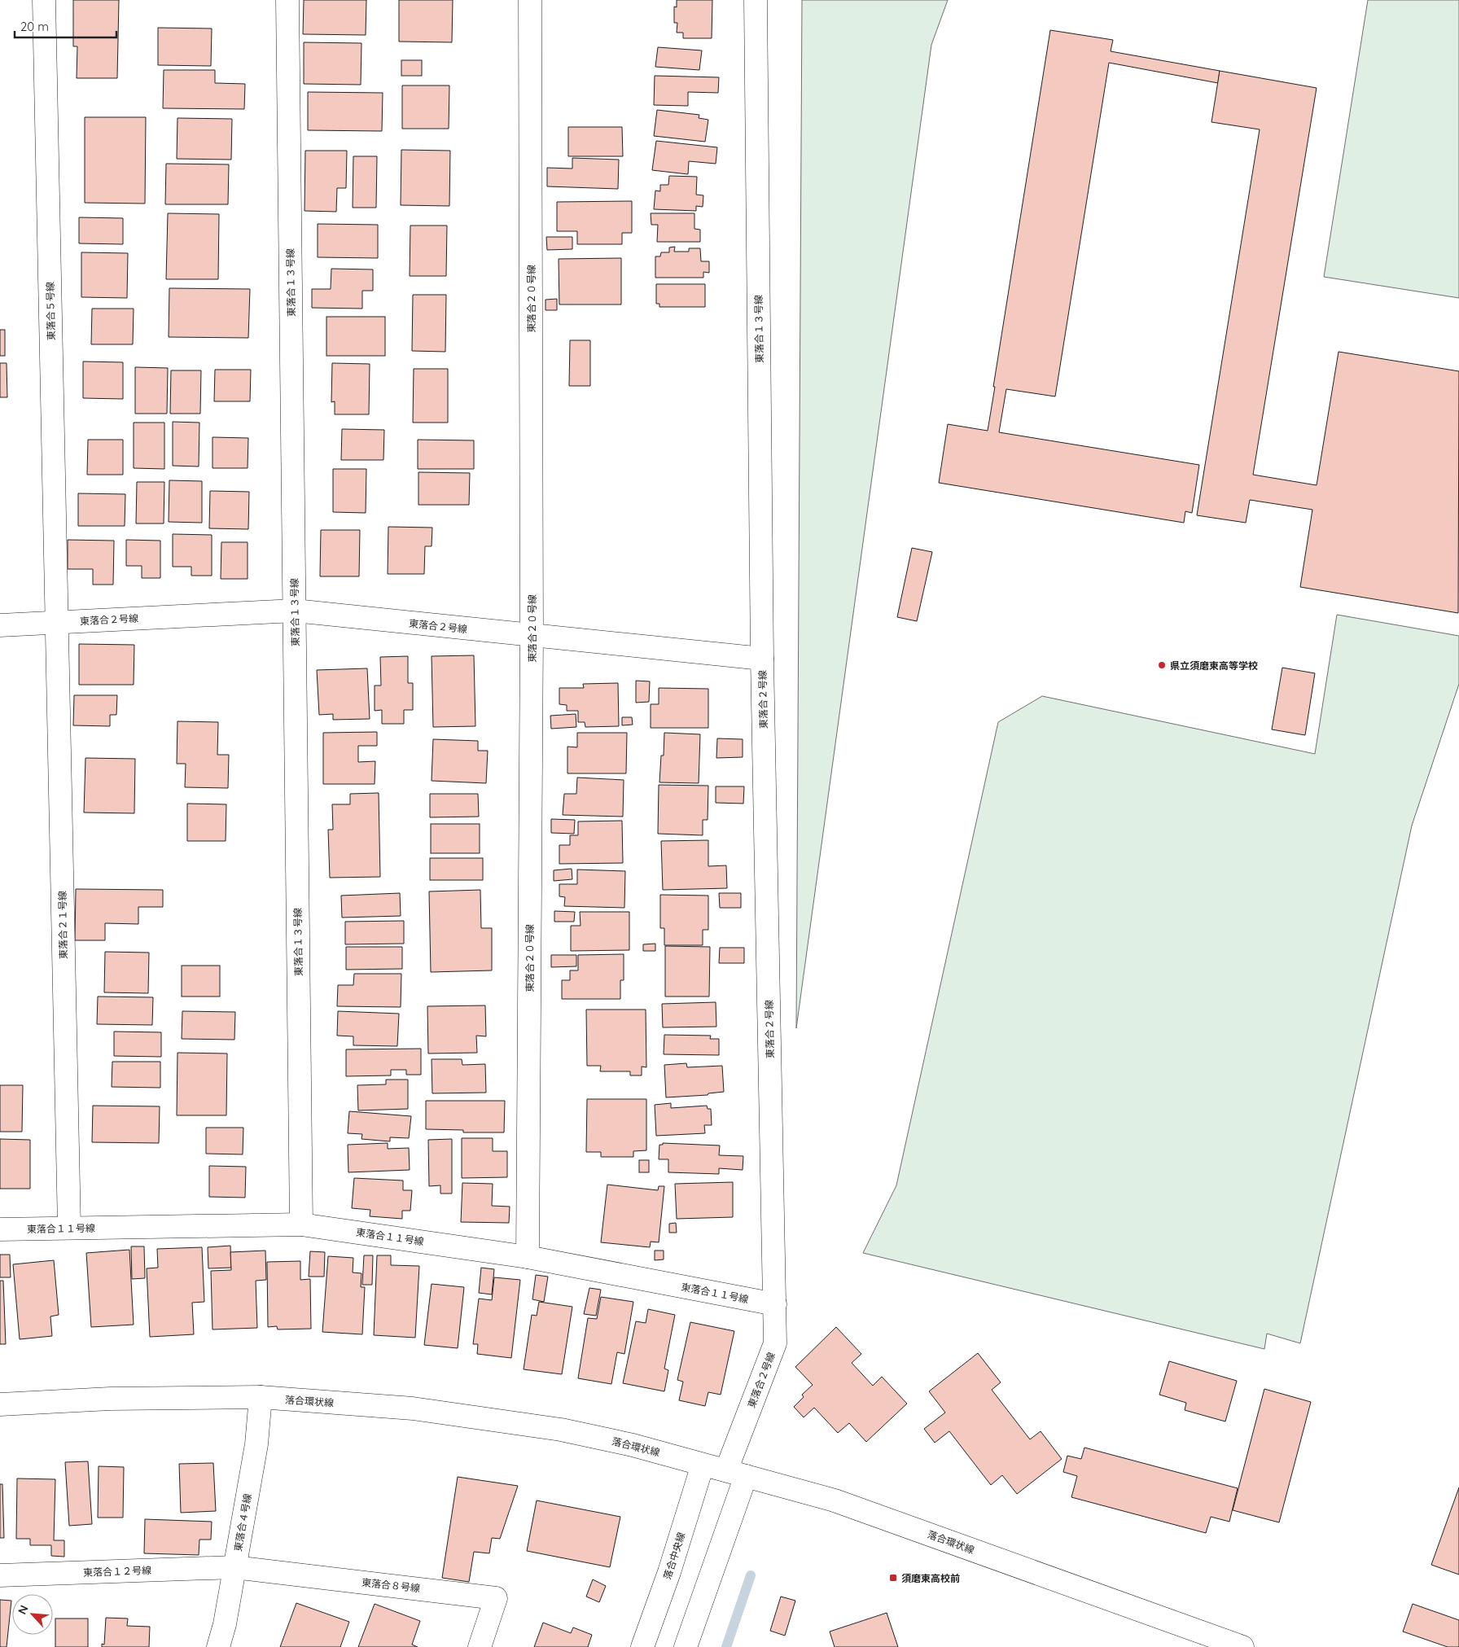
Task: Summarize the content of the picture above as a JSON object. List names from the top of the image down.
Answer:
{
  "streets": {
    "street": [
      "東落合１３号線",
      "東落合２０号線",
      "東落合５号線",
      "東落合２号線",
      "東落合２１号線",
      "東落合１１号線",
      "落合環状線",
      "東落合４号線",
      "落合中央線",
      "東落合１２号線",
      "東落合８号線"
    ]
  },
  "crossings": [
    ["東落合１３号線", "東落合２号線"],
    ["東落合１３号線", "東落合１１号線"],
    ["東落合２０号線", "東落合２号線"],
    ["東落合２０号線", "東落合１１号線"],
    ["東落合５号線", "東落合２号線"],
    ["東落合５号線", "東落合２１号線"],
    ["東落合２号線", "東落合２１号線"],
    ["東落合２号線", "東落合１１号線"],
    ["東落合２号線", "落合環状線"],
    ["東落合２１号線", "東落合１１号線"],
    ["落合環状線", "東落合４号線"],
    ["落合環状線", "落合中央線"],
    ["東落合４号線", "東落合１２号線"],
    ["東落合４号線", "東落合８号線"],
    ["東落合１２号線", "東落合８号線"]
  ],
  "places": {
    "other": ["県立須磨東高等学校"],
    "transit": ["須磨東高校前"]
  },
  "scale_bar": "20 m",
  "north": "top left"
}
